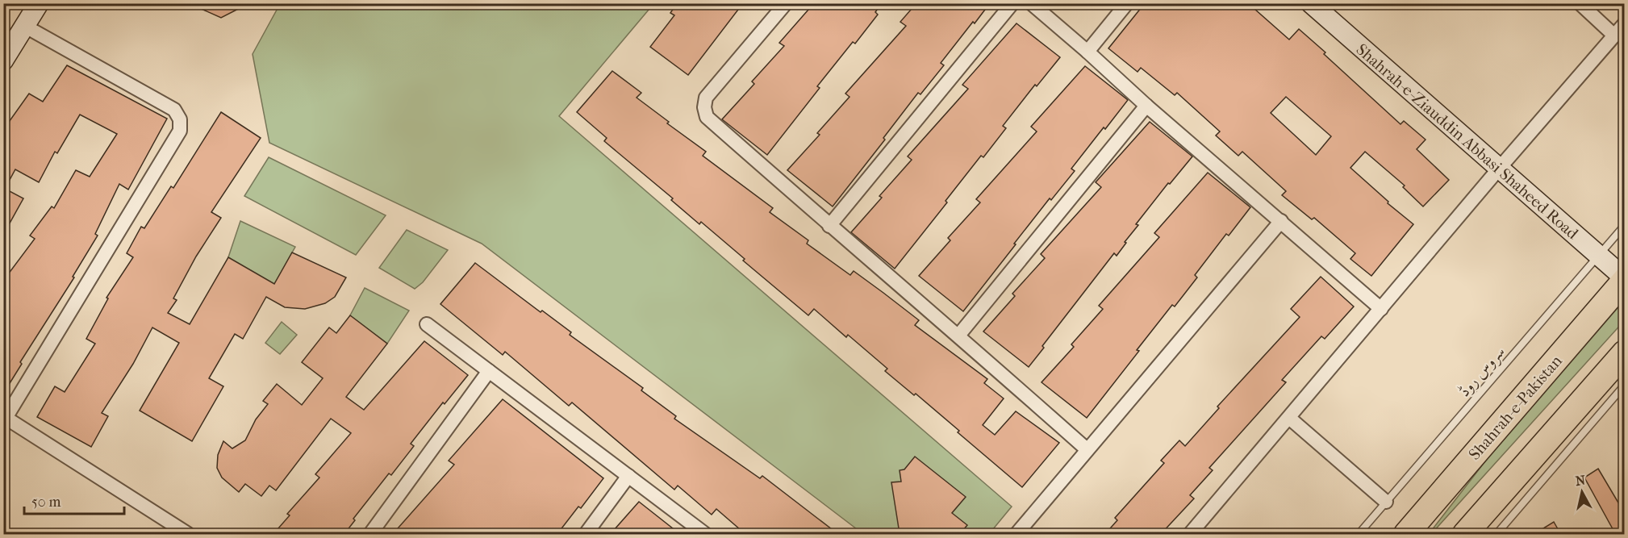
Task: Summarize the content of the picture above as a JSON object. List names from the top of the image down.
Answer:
{
  "streets": {
    "highway": ["Shahrah-e-Pakistan"],
    "street": ["Shahrah-e-Ziauddin Abbasi Shaheed Road"],
    "lane": ["سروس روڈ"]
  },
  "crossings": [
    ["Shahrah-e-Ziauddin Abbasi Shaheed Road", "سروس روڈ"],
    ["Shahrah-e-Ziauddin Abbasi Shaheed Road", "Shahrah-e-Pakistan"]
  ],
  "scale_bar": "50 m",
  "north": "top"
}
